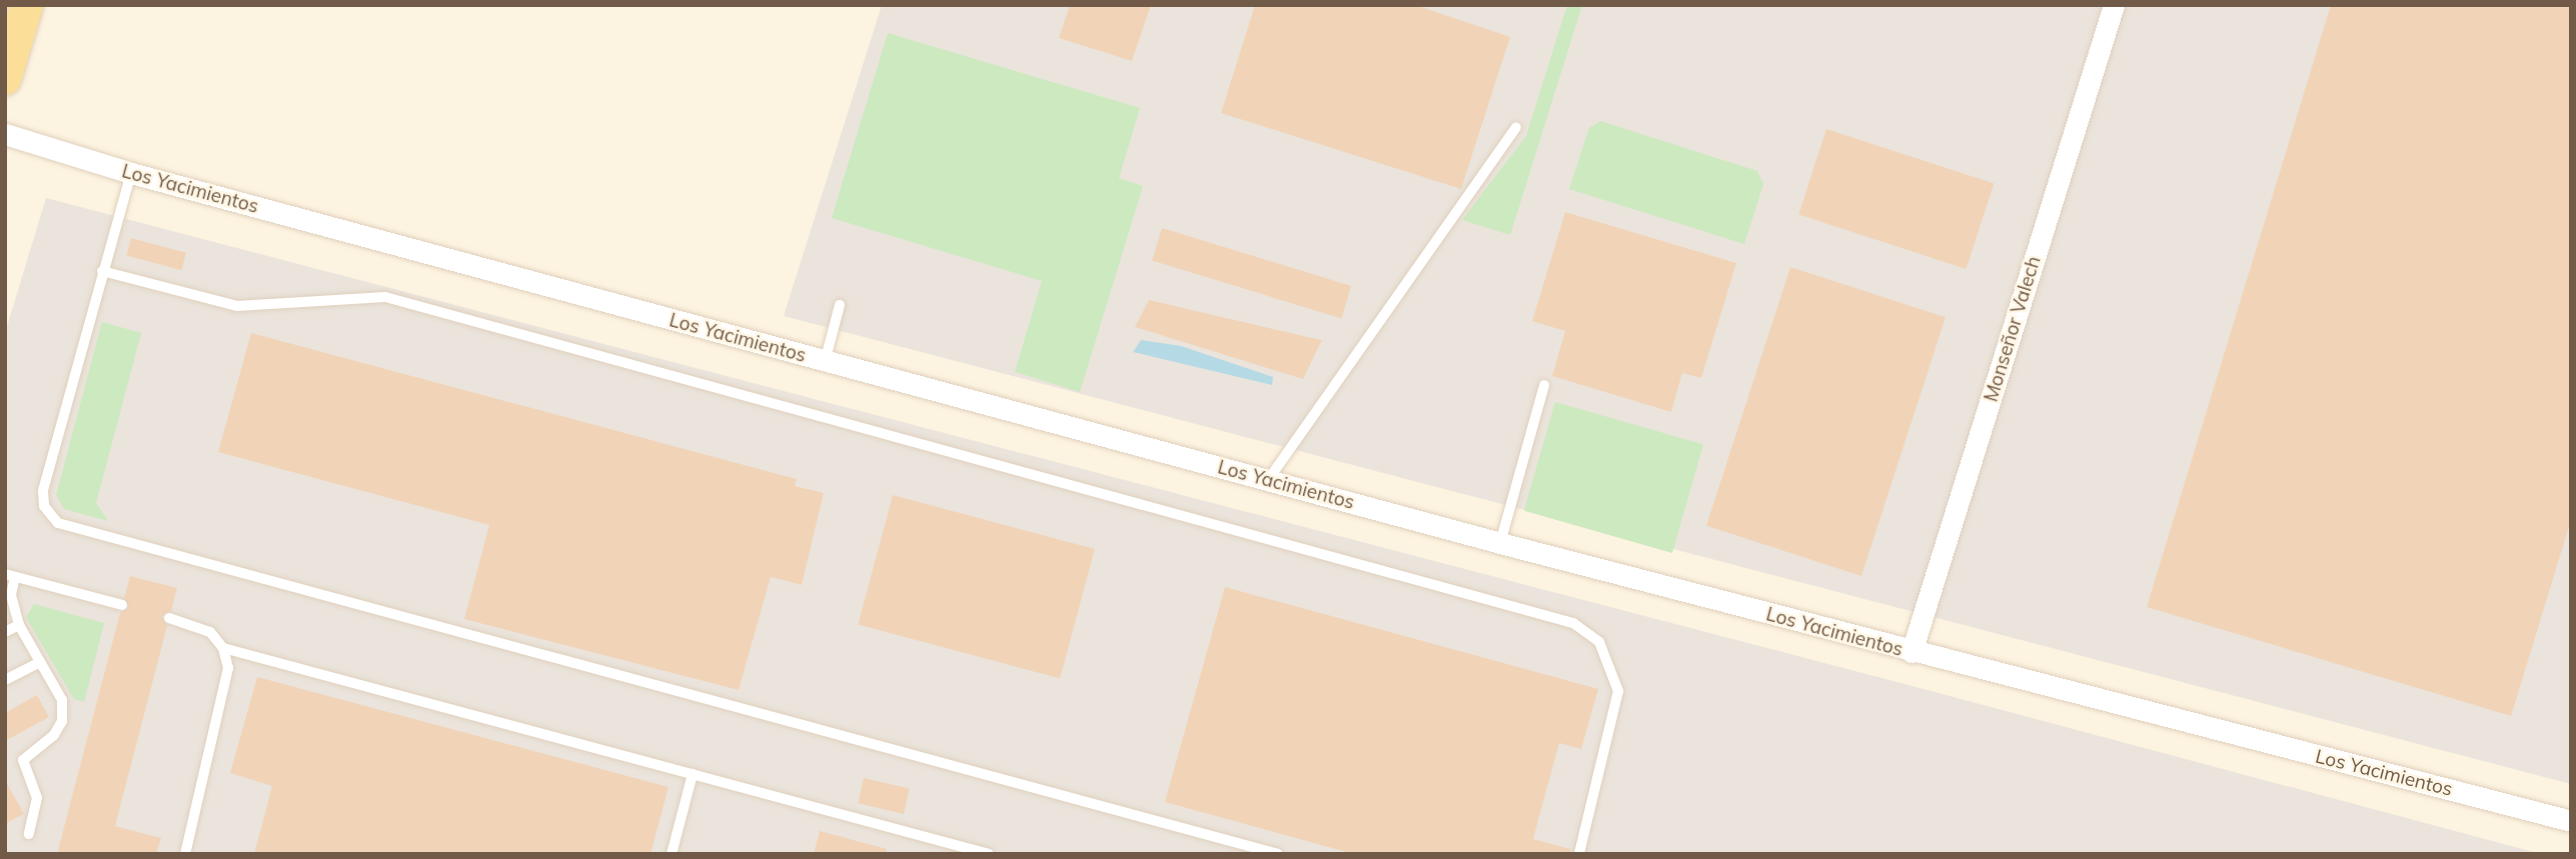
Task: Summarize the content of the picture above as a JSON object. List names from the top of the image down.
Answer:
{
  "streets": {
    "street": ["Los Yacimientos", "Monseñor Valech"]
  },
  "crossings": [
    ["Los Yacimientos", "Monseñor Valech"]
  ]
}
